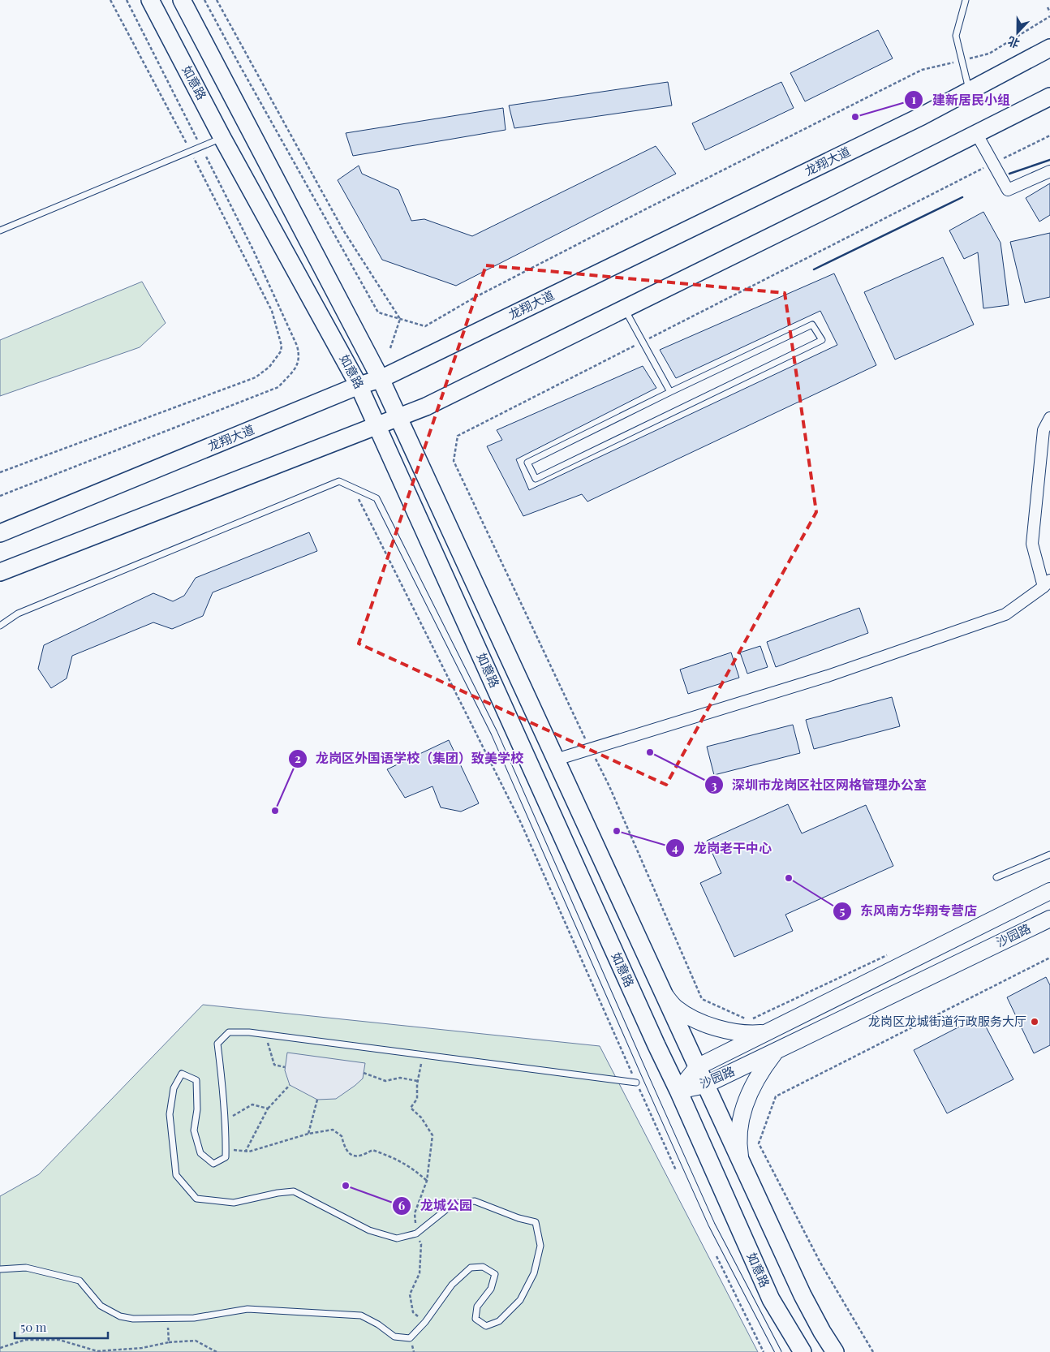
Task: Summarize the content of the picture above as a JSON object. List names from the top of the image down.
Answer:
{
  "streets": {
    "main road": ["如意路", "龙翔大道"],
    "street": ["沙园路"]
  },
  "crossings": [
    ["如意路", "龙翔大道"],
    ["如意路", "沙园路"]
  ],
  "places": [
    "建新居民小组",
    "深圳市龙岗区社区网格管理办公室",
    "龙岗区外国语学校（集团）致美学校",
    "龙岗老干中心",
    "东风南方华翔专营店",
    "龙岗区龙城街道行政服务大厅",
    "龙城公园"
  ],
  "scale_bar": "50 m",
  "north": "bottom"
}
